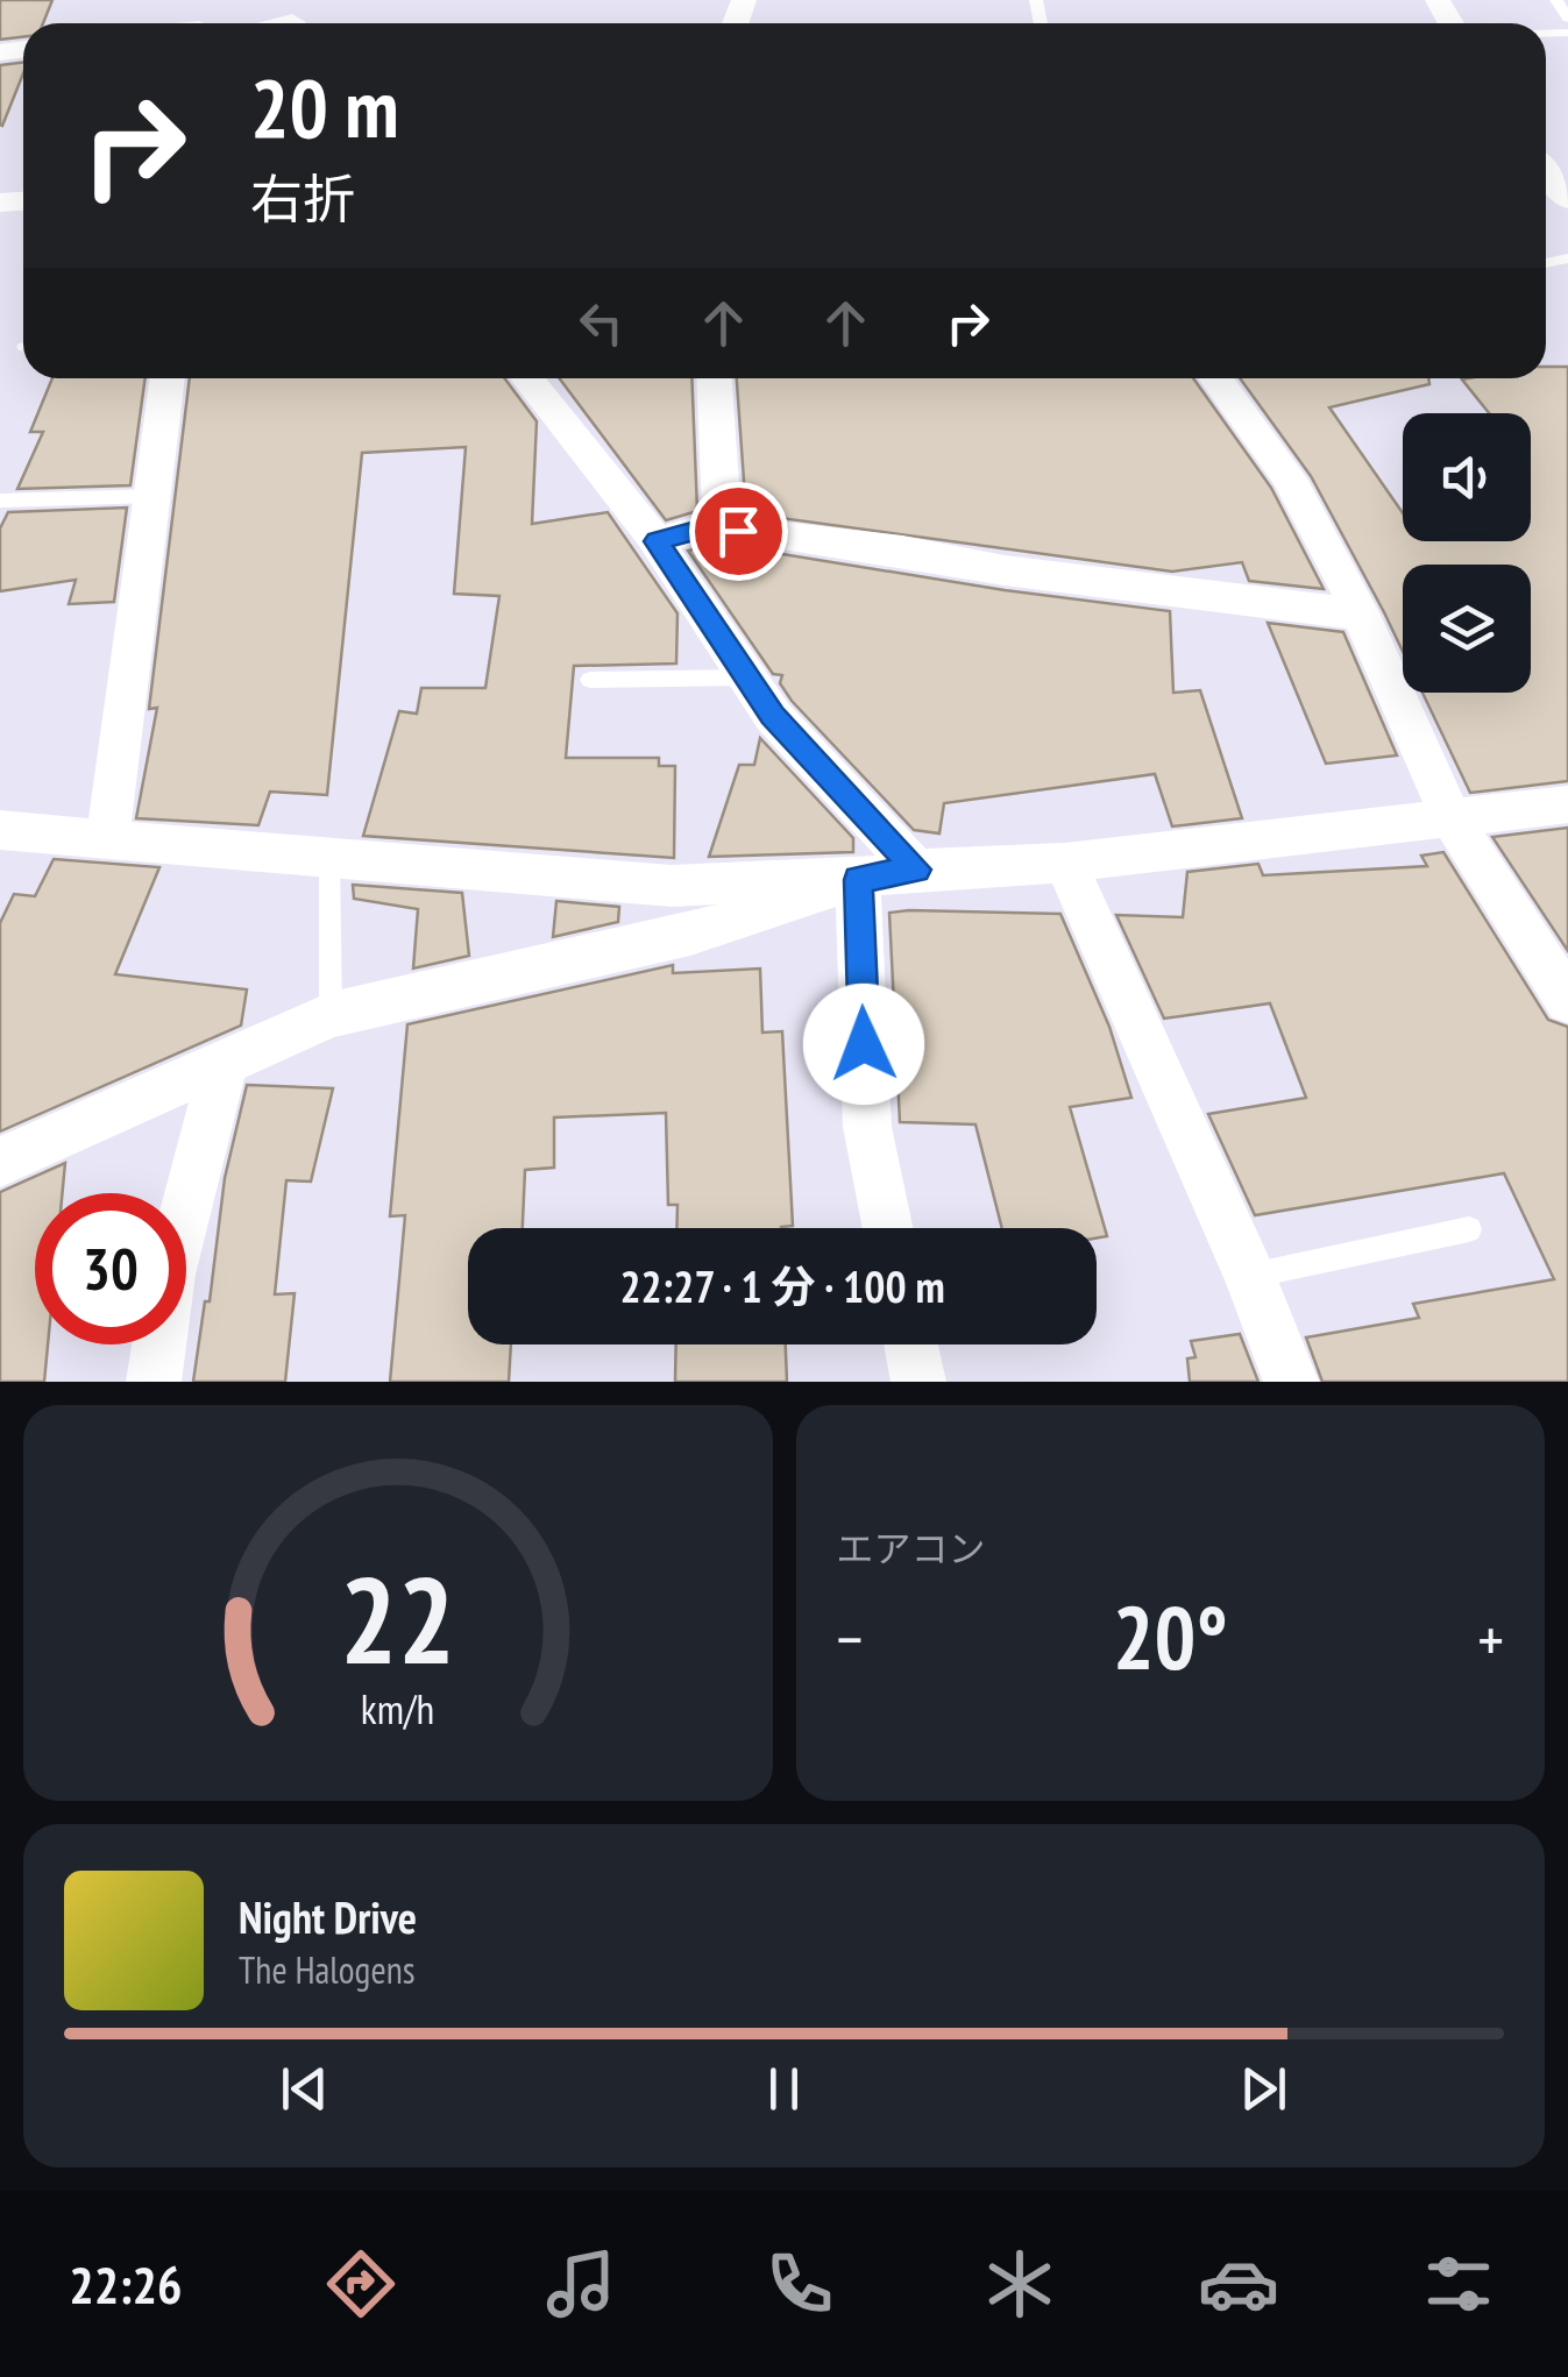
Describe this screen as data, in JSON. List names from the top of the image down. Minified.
{"page":{"turn":["20 m","右折"],"limit":"30","trip":"22:27 · 1 分 · 100 m","tile":"エアコン","heat":["−","20°","+"],"song":["Night Drive","The Halogens"],"tabs":"22:26","gauge":["22","km/h"]}}
